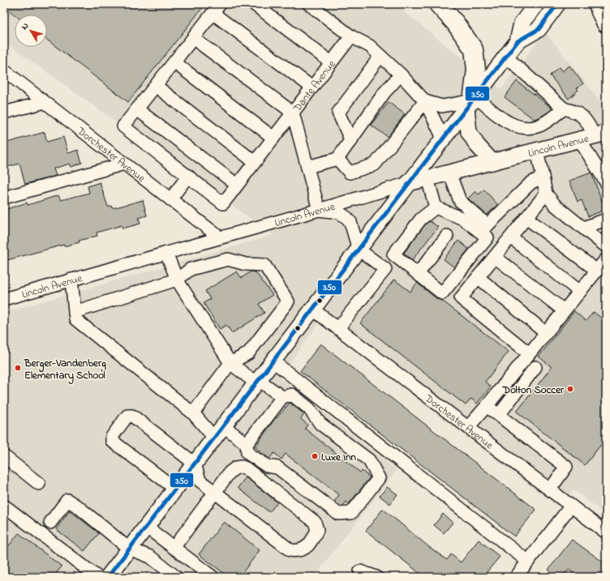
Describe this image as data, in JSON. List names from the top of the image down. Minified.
{"streets":{"main road":["Lincoln Avenue"],"street":["Dante Avenue","Dorchester Avenue"]},"crossings":[["Dante Avenue","Lincoln Avenue"],["Lincoln Avenue","Dorchester Avenue"]],"places":["Berger-Vandenberg Elementary School","Dolton Soccer","Luxe Inn"],"lines":["transit line 350"],"north":"top left"}
